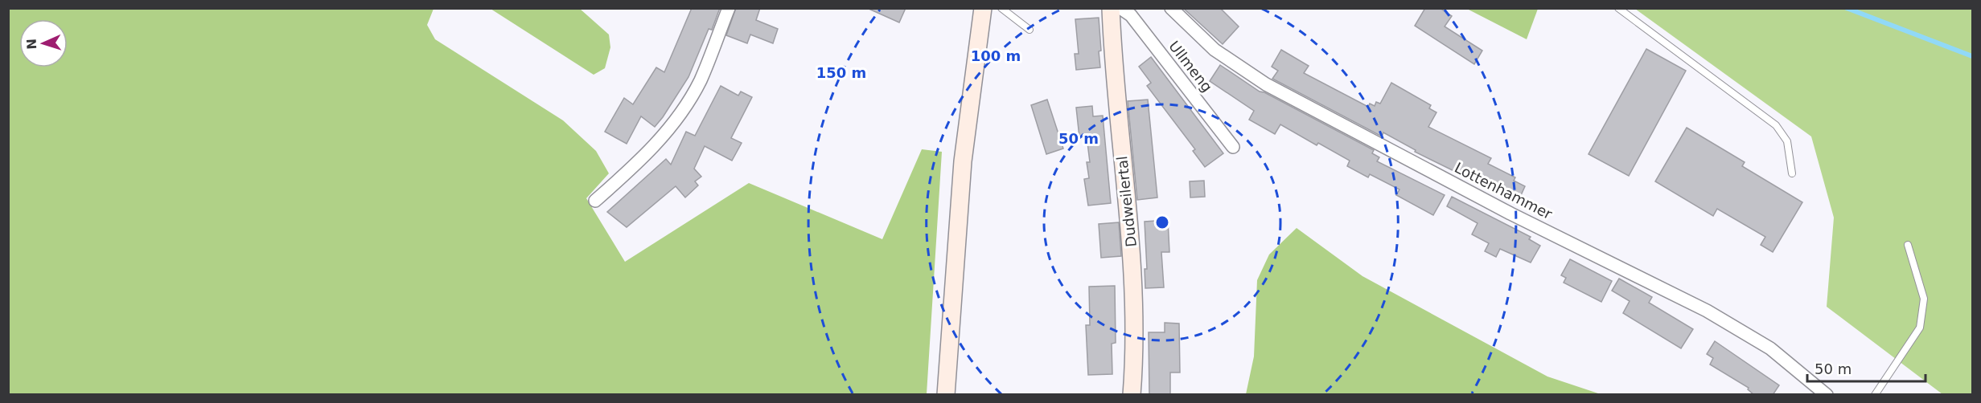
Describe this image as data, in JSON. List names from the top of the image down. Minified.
{"streets":{"main road":["Dudweilertal"],"street":["Ullmeng","Lottenhammer"]},"scale_bar":"50 m","north":"left","rings":["100 m","150 m","50 m"]}
